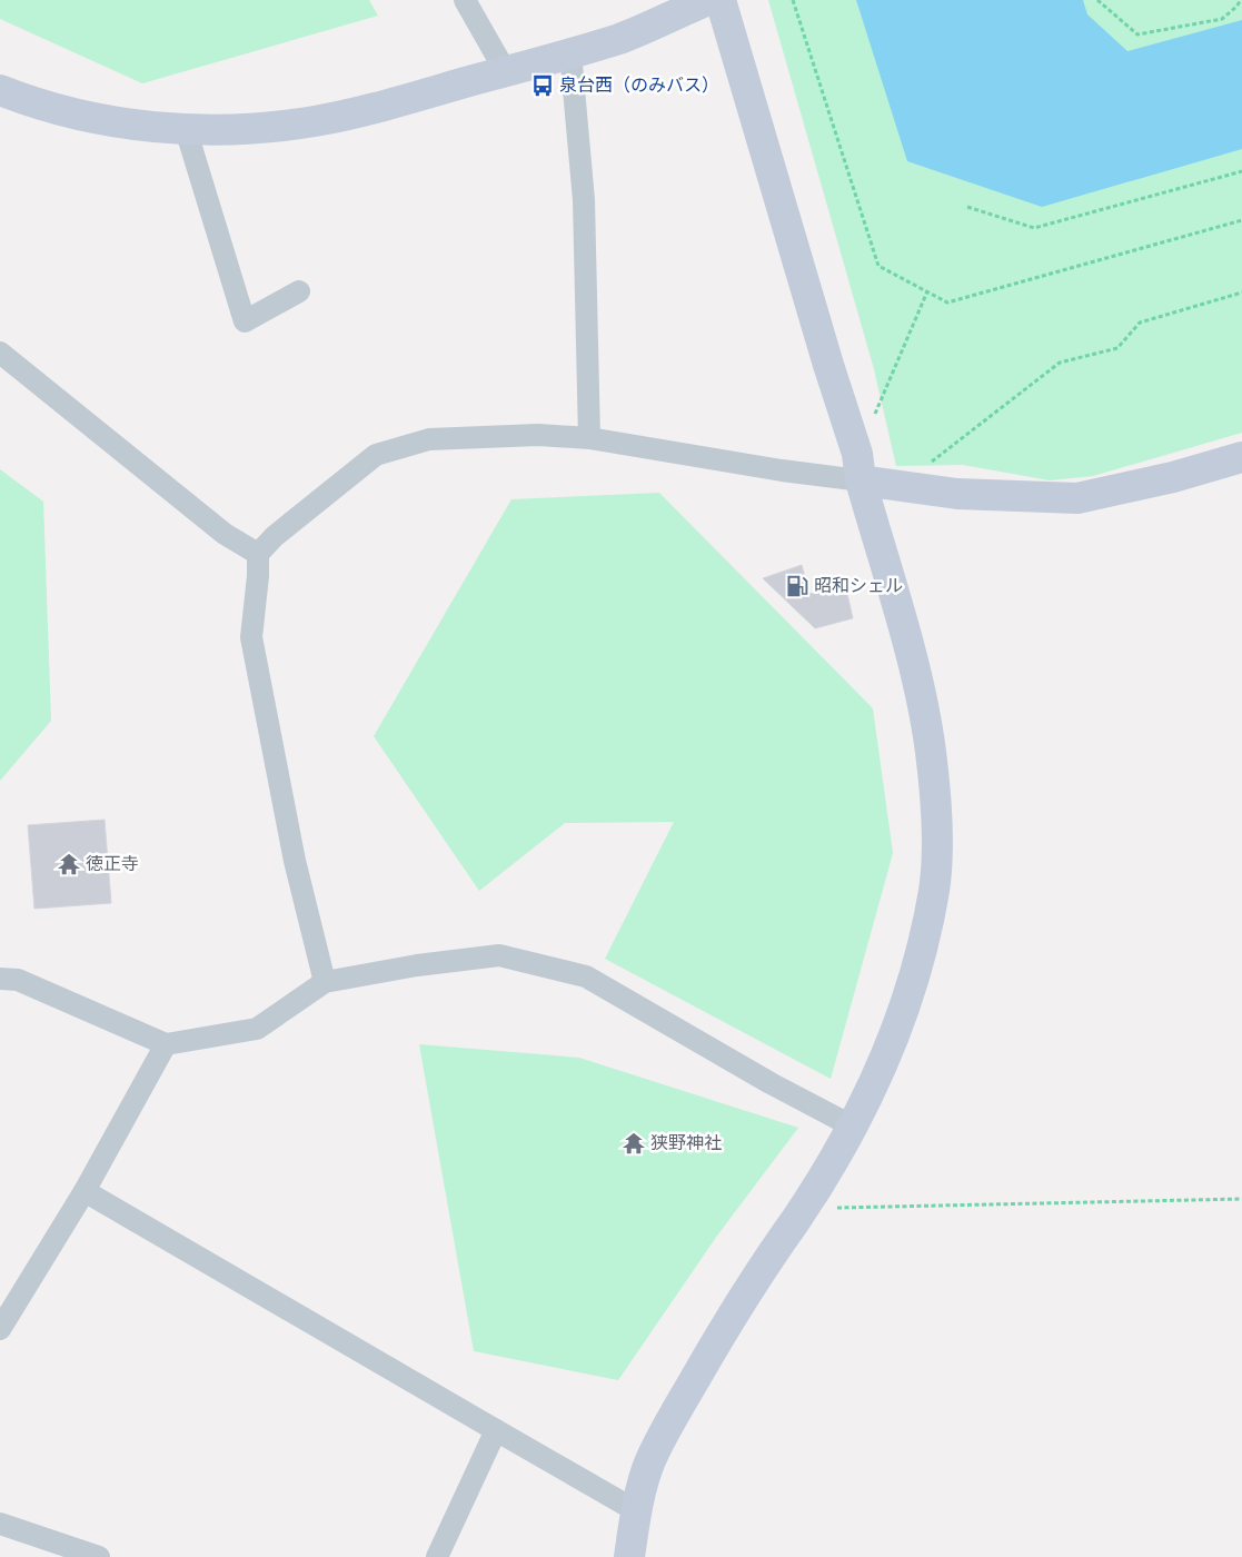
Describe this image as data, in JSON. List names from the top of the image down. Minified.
{"places":{"bus stop":["泉台西（のみバス）"],"fuel station":["昭和シェル"],"temple":["徳正寺","狭野神社"]}}
